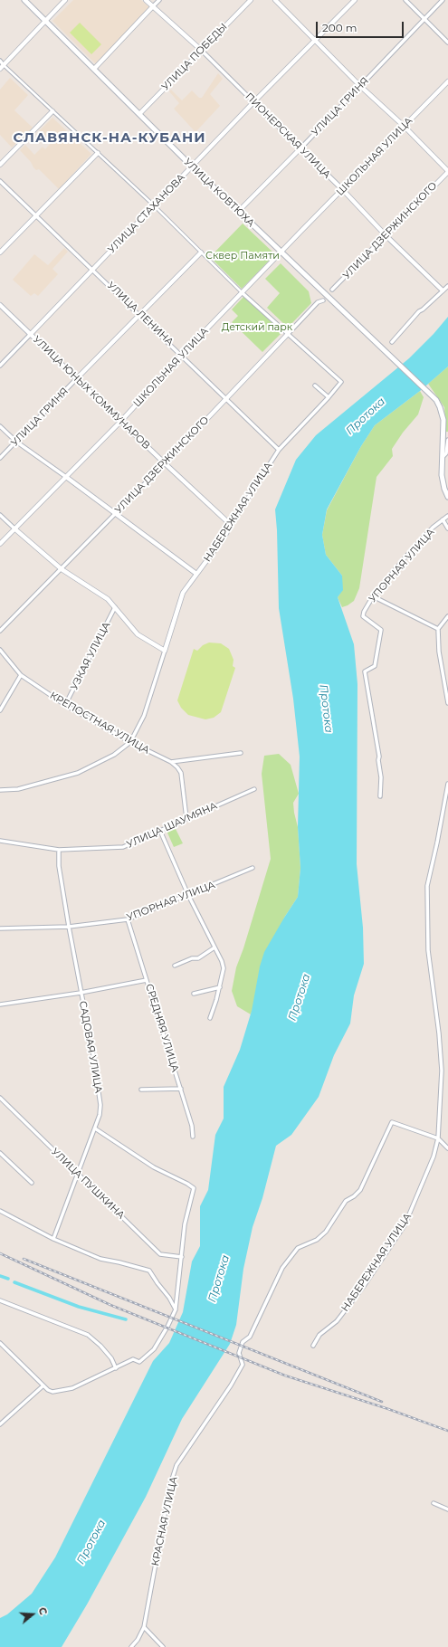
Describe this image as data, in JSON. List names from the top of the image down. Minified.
{"streets":{"main road":["УЛИЦА КОВТЮХА"],"street":["УЛИЦА ПОБЕДЫ","УЛИЦА ГРИНЯ","ПИОНЕРСКАЯ УЛИЦА","ШКОЛЬНАЯ УЛИЦА","УЛИЦА СТАХАНОВА","УЛИЦА ДЗЕРЖИНСКОГО","УЛИЦА ЛЕНИНА","УЛИЦА ЮНЫХ КОММУНАРОВ","НАБЕРЕЖНАЯ УЛИЦА","УПОРНАЯ УЛИЦА","УЗКАЯ УЛИЦА","КРЕПОСТНАЯ УЛИЦА","УЛИЦА ШАУМЯНА","СРЕДНЯЯ УЛИЦА","САДОВАЯ УЛИЦА","УЛИЦА ПУШКИНА","КРАСНАЯ УЛИЦА"]},"crossings":[["УЛИЦА ПОБЕДЫ","ПИОНЕРСКАЯ УЛИЦА"],["УЛИЦА ПОБЕДЫ","УЛИЦА КОВТЮХА"],["УЛИЦА ГРИНЯ","ПИОНЕРСКАЯ УЛИЦА"],["УЛИЦА ГРИНЯ","УЛИЦА КОВТЮХА"],["УЛИЦА ГРИНЯ","УЛИЦА ЛЕНИНА"],["УЛИЦА ГРИНЯ","УЛИЦА ЮНЫХ КОММУНАРОВ"],["ПИОНЕРСКАЯ УЛИЦА","ШКОЛЬНАЯ УЛИЦА"],["ПИОНЕРСКАЯ УЛИЦА","УЛИЦА СТАХАНОВА"],["ПИОНЕРСКАЯ УЛИЦА","УЛИЦА ДЗЕРЖИНСКОГО"],["ШКОЛЬНАЯ УЛИЦА","УЛИЦА КОВТЮХА"],["ШКОЛЬНАЯ УЛИЦА","УЛИЦА ЛЕНИНА"],["ШКОЛЬНАЯ УЛИЦА","УЛИЦА ЮНЫХ КОММУНАРОВ"],["УЛИЦА КОВТЮХА","УЛИЦА СТАХАНОВА"],["УЛИЦА СТАХАНОВА","УЛИЦА ЛЕНИНА"],["УЛИЦА СТАХАНОВА","УЛИЦА ЮНЫХ КОММУНАРОВ"],["УЛИЦА ДЗЕРЖИНСКОГО","УЛИЦА ЛЕНИНА"],["УЛИЦА ДЗЕРЖИНСКОГО","УЛИЦА ЮНЫХ КОММУНАРОВ"],["УЛИЦА ДЗЕРЖИНСКОГО","НАБЕРЕЖНАЯ УЛИЦА"],["УЛИЦА ЛЕНИНА","НАБЕРЕЖНАЯ УЛИЦА"],["УЛИЦА ЮНЫХ КОММУНАРОВ","НАБЕРЕЖНАЯ УЛИЦА"],["НАБЕРЕЖНАЯ УЛИЦА","КРЕПОСТНАЯ УЛИЦА"],["НАБЕРЕЖНАЯ УЛИЦА","КРАСНАЯ УЛИЦА"],["УПОРНАЯ УЛИЦА","СРЕДНЯЯ УЛИЦА"],["УПОРНАЯ УЛИЦА","САДОВАЯ УЛИЦА"],["УЗКАЯ УЛИЦА","КРЕПОСТНАЯ УЛИЦА"],["КРЕПОСТНАЯ УЛИЦА","УЛИЦА ШАУМЯНА"],["УЛИЦА ШАУМЯНА","САДОВАЯ УЛИЦА"],["САДОВАЯ УЛИЦА","УЛИЦА ПУШКИНА"]],"districts":["СЛАВЯНСК-НА-КУБАНИ"],"water":["Протока"],"parks":["Сквер Памяти","Детский парк"],"scale_bar":"200 m","north":"right"}
